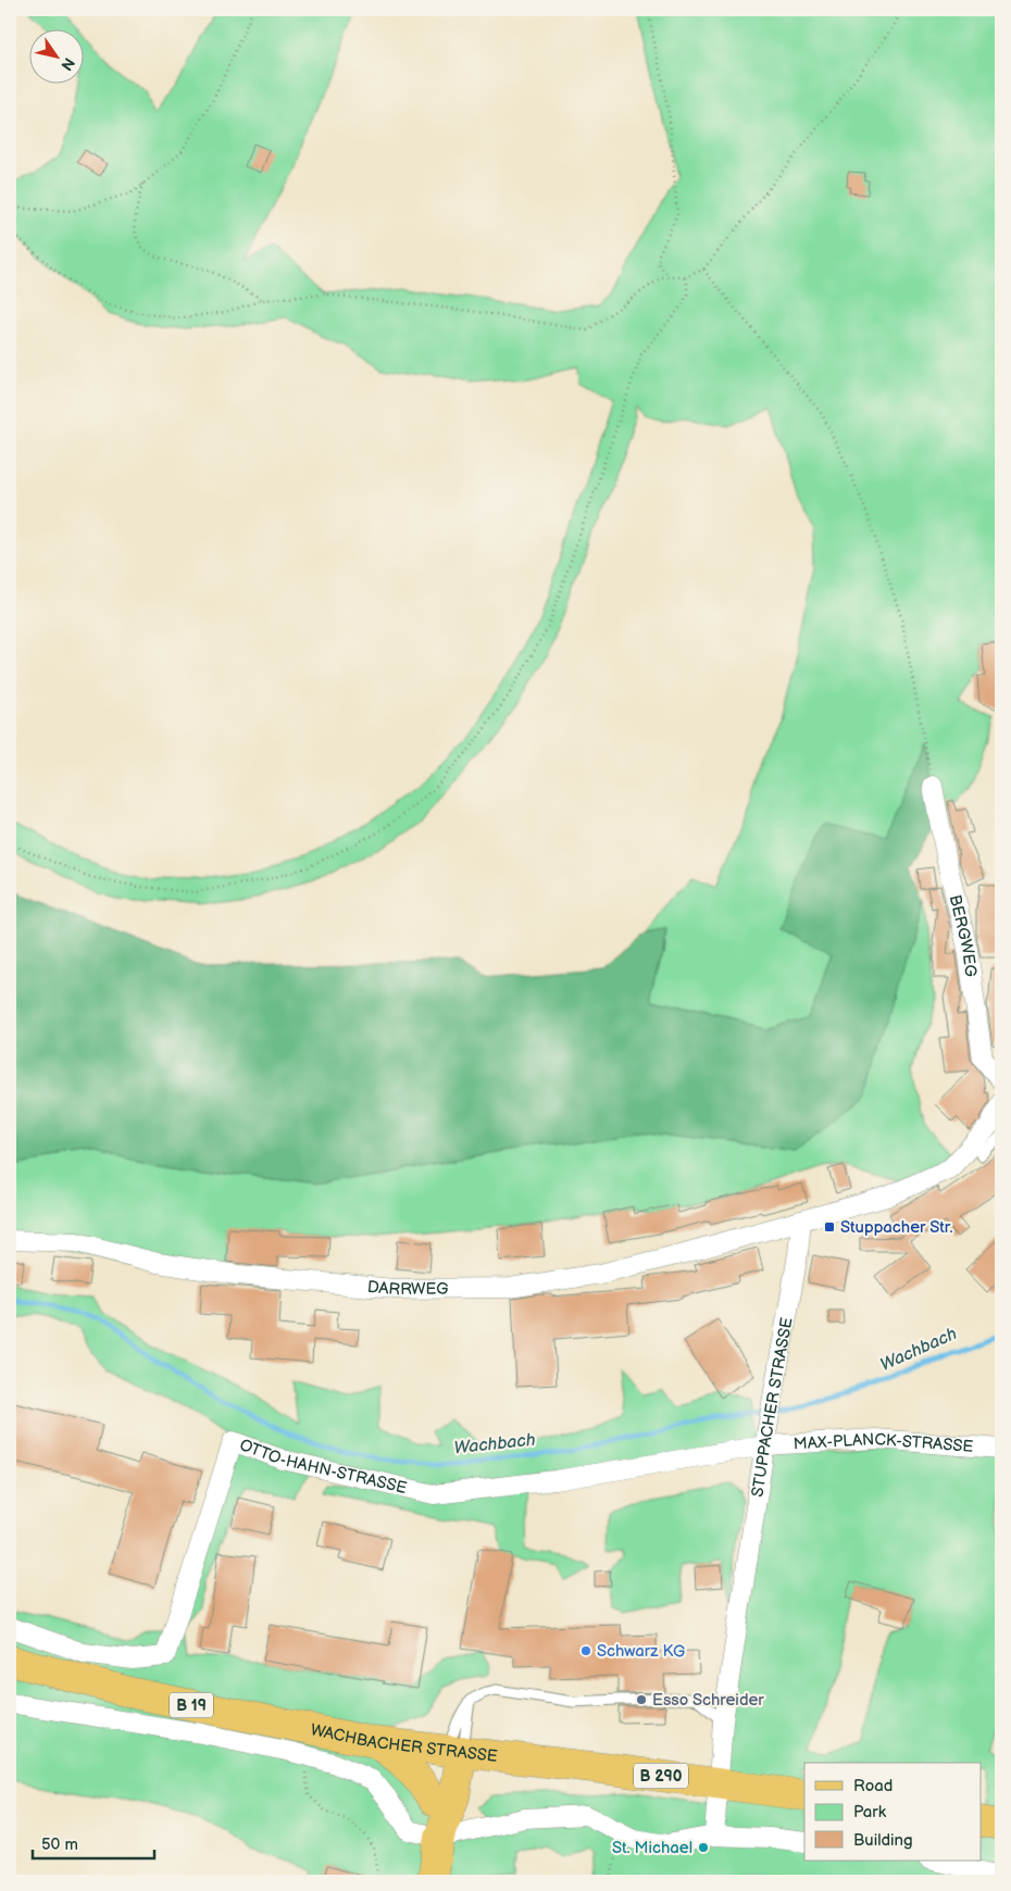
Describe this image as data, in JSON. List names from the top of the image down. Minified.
{"streets":{"main road":["B 19","WACHBACHER STRASSE","B 290"],"street":["BERGWEG","DARRWEG","STUPPACHER STRASSE","MAX-PLANCK-STRASSE","OTTO-HAHN-STRASSE"]},"crossings":[["DARRWEG","STUPPACHER STRASSE"],["STUPPACHER STRASSE","MAX-PLANCK-STRASSE"],["STUPPACHER STRASSE","OTTO-HAHN-STRASSE"],["STUPPACHER STRASSE","WACHBACHER STRASSE"],["MAX-PLANCK-STRASSE","OTTO-HAHN-STRASSE"],["B 19","WACHBACHER STRASSE"]],"water":["Wachbach"],"places":{"transit":["Stuppacher Str."],"other":["Schwarz KG","Esso Schreider","St. Michael"]},"legend":["Road","Park","Building"],"scale_bar":"50 m","north":"bottom right"}
